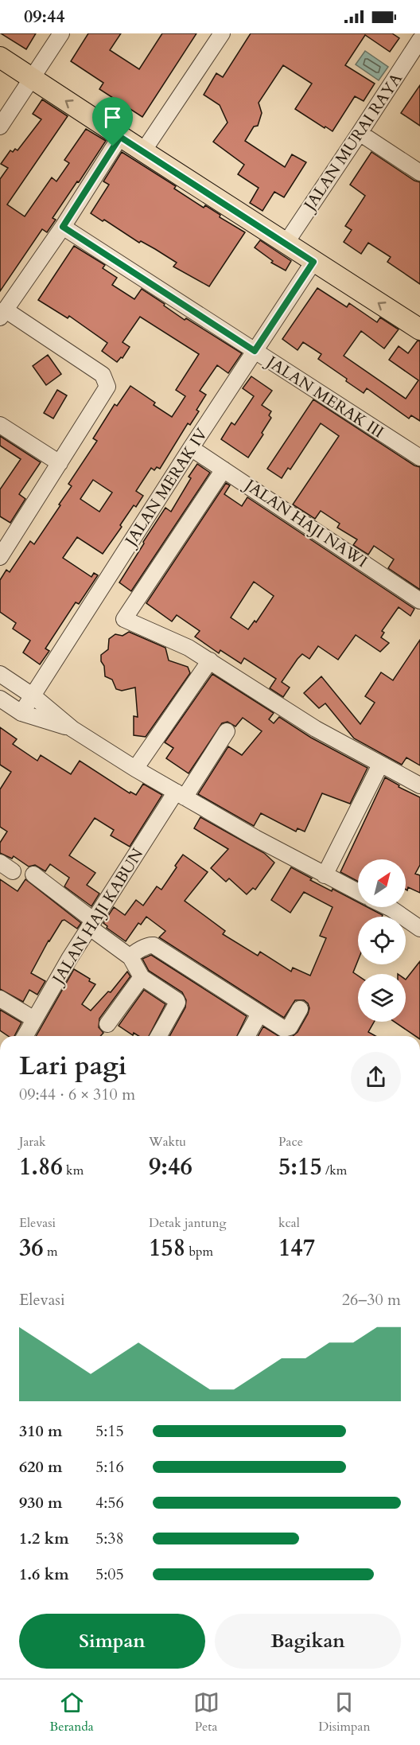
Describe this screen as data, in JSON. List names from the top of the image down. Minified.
{"streets":{"street":["JALAN MURAI RAYA","JALAN MERAK III","JALAN MERAK IV","JALAN HAJI NAWI","JALAN HAJI KABUN"]},"crossings":[["JALAN MERAK III","JALAN MERAK IV"],["JALAN MERAK IV","JALAN HAJI NAWI"]],"north":"top right","page":{"status":"09:44","heading":["Lari pagi","09:44 · 6 × 310 m"],"stats":[["Jarak","1.86 km"],["Waktu","9:46"],["Pace","5:15 /km"],["Elevasi","36 m"],["Detak jantung","158 bpm"],["kcal","147"]],"chart":["Elevasi","26–30 m"],"list":[{"name":"310 m","note":"5:15"},{"name":"620 m","note":"5:16"},{"name":"930 m","note":"4:56"},{"name":"1.2 km","note":"5:38"},{"name":"1.6 km","note":"5:05"}],"buttons":["Simpan","Bagikan"],"tabs":["Beranda","Peta","Disimpan"]}}
